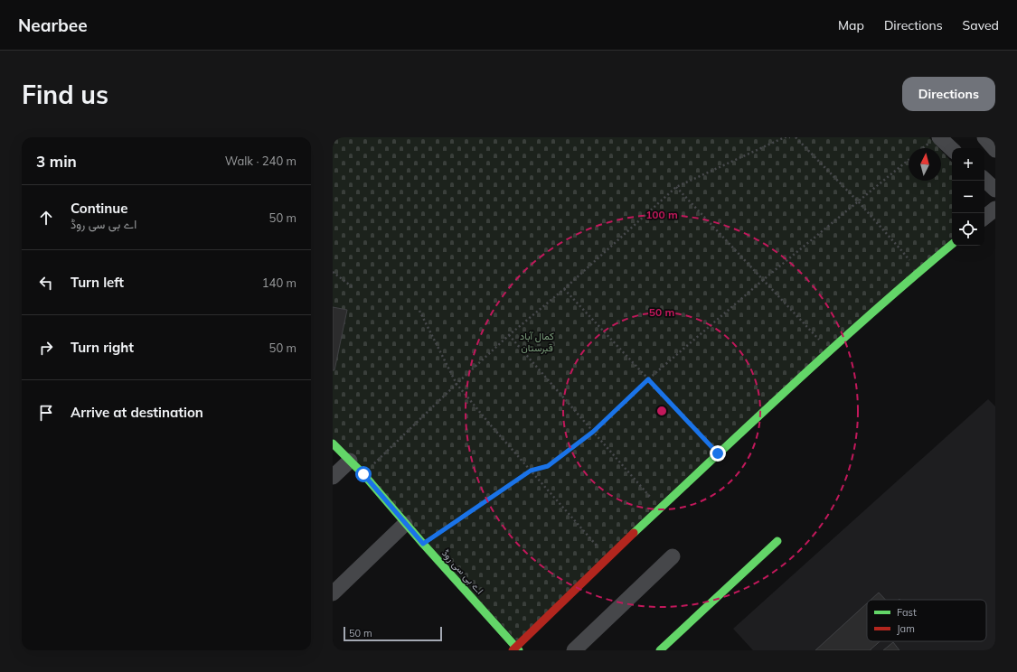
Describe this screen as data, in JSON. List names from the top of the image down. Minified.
{"streets":{"street":["اے بی سی روڈ"]},"parks":["کمال آباد قبرستان"],"legend":["Fast","Jam"],"scale_bar":"50 m","north":"top","page":{"header":"Nearbee","nav":["Map","Directions","Saved"],"buttons":"Directions","title":"Find us","heading":["3 min","Walk · 240 m"],"map_buttons":["+","−"],"list":[["Continue","اے بی سی روڈ","50 m"],["Turn left","140 m"],["Turn right","50 m"],"Arrive at destination"],"scale":"50 m"},"rings":["100 m","50 m"]}
